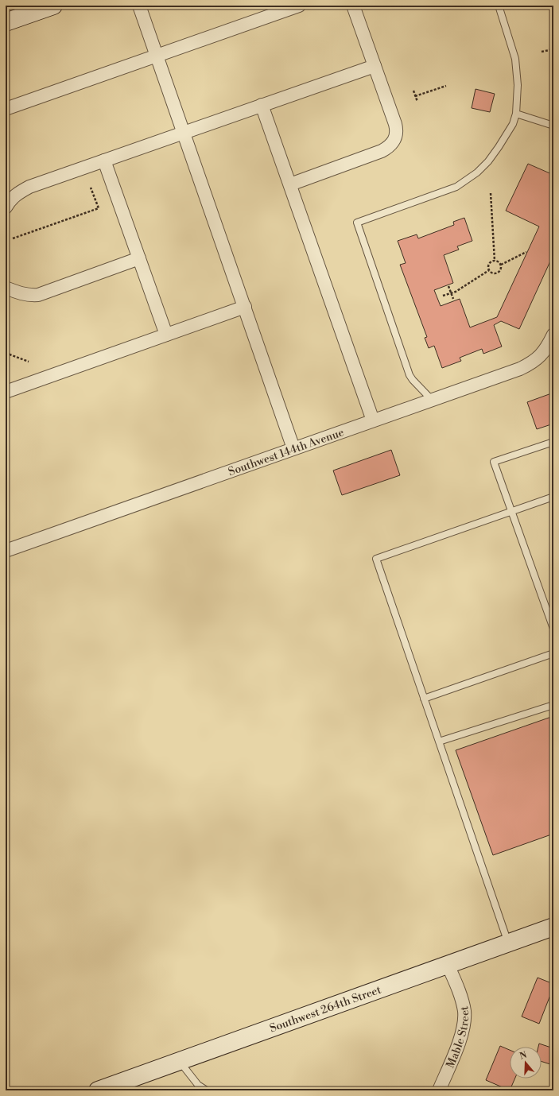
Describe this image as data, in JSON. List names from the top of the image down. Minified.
{"streets":{"street":["Southwest 144th Avenue","Southwest 264th Street","Mable Street"]},"crossings":[["Southwest 264th Street","Mable Street"]],"north":"top"}
